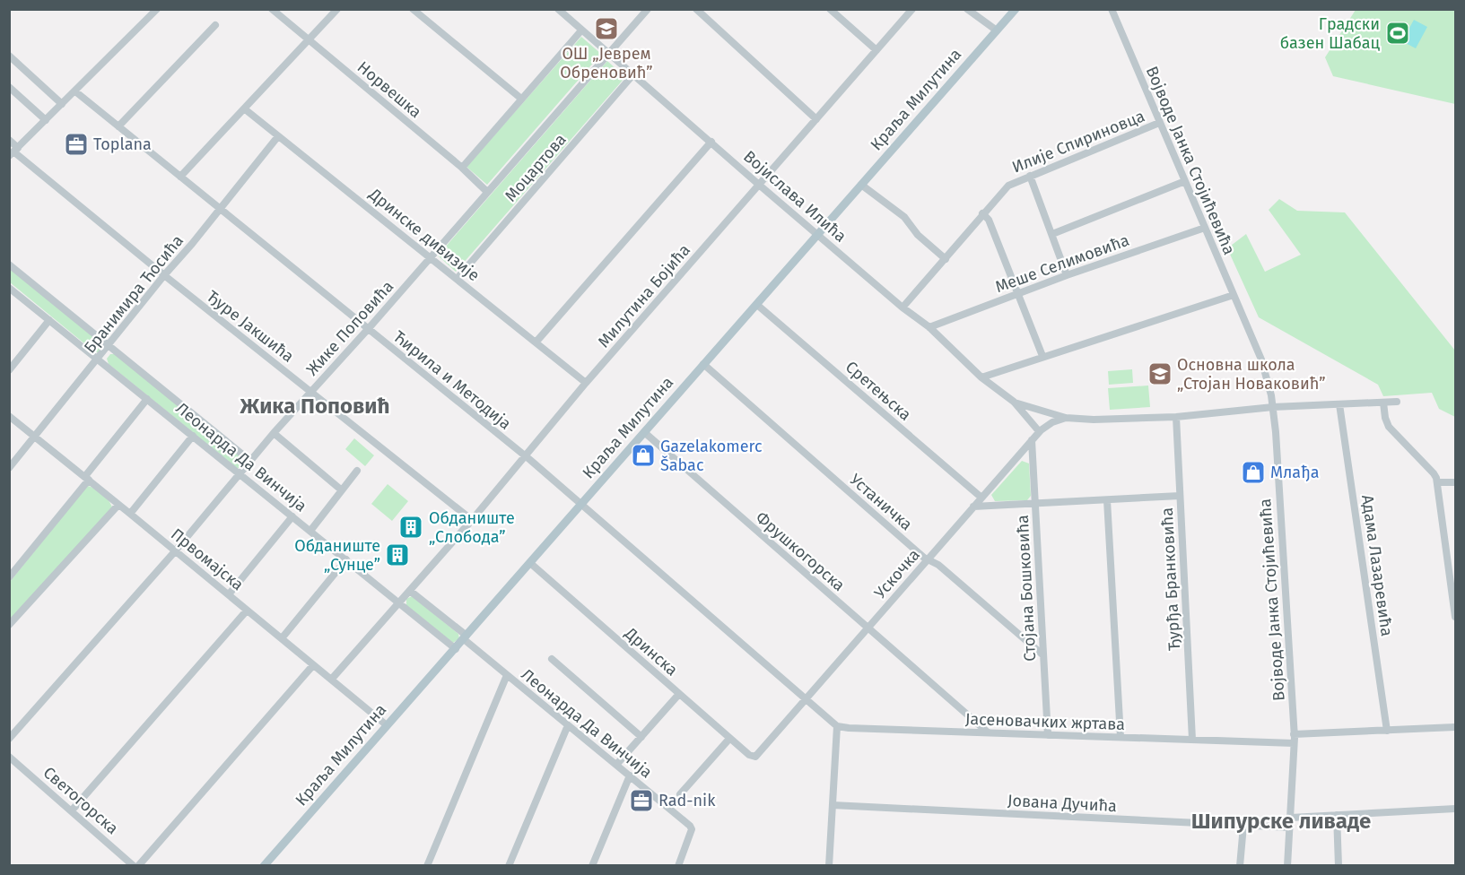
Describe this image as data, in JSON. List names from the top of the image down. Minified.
{"streets":{"main road":["Краља Милутина"],"street":["Норвешка","Илије Спириновца","Војводе Јанка Стојићевића","Моцартова","Војислава Илића","Дринске дивизије","Меше Селимовића","Бранимира Ћосића","Милутина Бојића","Ђуре Јакшића","Жике Поповића","Ћирила и Методија","Сретењска","Леонарда Да Винчија","Устаничка","Фрушкогорска","Првомајска","Адама Лазаревића","Ускочка","Ђурђа Бранковића","Стојана Бошковића","Дринска","Јасеновачких жртава","Светогорска","Јована Дучића"]},"crossings":[["Норвешка","Жике Поповића"],["Краља Милутина","Војислава Илића"],["Краља Милутина","Ћирила и Методија"],["Краља Милутина","Сретењска"],["Краља Милутина","Леонарда Да Винчија"],["Краља Милутина","Устаничка"],["Краља Милутина","Фрушкогорска"],["Краља Милутина","Првомајска"],["Краља Милутина","Дринска"],["Илије Спириновца","Војводе Јанка Стојићевића"],["Илије Спириновца","Војислава Илића"],["Војводе Јанка Стојићевића","Меше Селимовића"],["Војводе Јанка Стојићевића","Јасеновачких жртава"],["Војводе Јанка Стојићевића","Јована Дучића"],["Моцартова","Војислава Илића"],["Моцартова","Дринске дивизије"],["Војислава Илића","Меше Селимовића"],["Војислава Илића","Милутина Бојића"],["Војислава Илића","Жике Поповића"],["Дринске дивизије","Бранимира Ћосића"],["Дринске дивизије","Милутина Бојића"],["Дринске дивизије","Жике Поповића"],["Бранимира Ћосића","Ђуре Јакшића"],["Бранимира Ћосића","Ћирила и Методија"],["Бранимира Ћосића","Леонарда Да Винчија"],["Бранимира Ћосића","Првомајска"],["Милутина Бојића","Ђуре Јакшића"],["Милутина Бојића","Ћирила и Методија"],["Милутина Бојића","Леонарда Да Винчија"],["Милутина Бојића","Првомајска"],["Ђуре Јакшића","Жике Поповића"],["Жике Поповића","Ћирила и Методија"],["Жике Поповића","Леонарда Да Винчија"],["Жике Поповића","Првомајска"],["Ћирила и Методија","Ускочка"],["Сретењска","Ускочка"],["Устаничка","Ускочка"],["Устаничка","Стојана Бошковића"],["Фрушкогорска","Ускочка"],["Фрушкогорска","Јасеновачких жртава"],["Ускочка","Стојана Бошковића"],["Ускочка","Дринска"],["Ђурђа Бранковића","Јасеновачких жртава"],["Стојана Бошковића","Јасеновачких жртава"]],"districts":["Жика Поповић","Шипурске ливаде"],"places":{"school or university":["ОШ „Јеврем Обреновић”","Основна школа „Стојан Новаковић”"],"sports":["Градски базен Шабац"],"office":["Toplana","Rad-nik"],"shop":["Gazelakomerc Šabac","Млађа"],"building":["Обданиште „Слобода”","Обданиште „Сунце”"]}}
